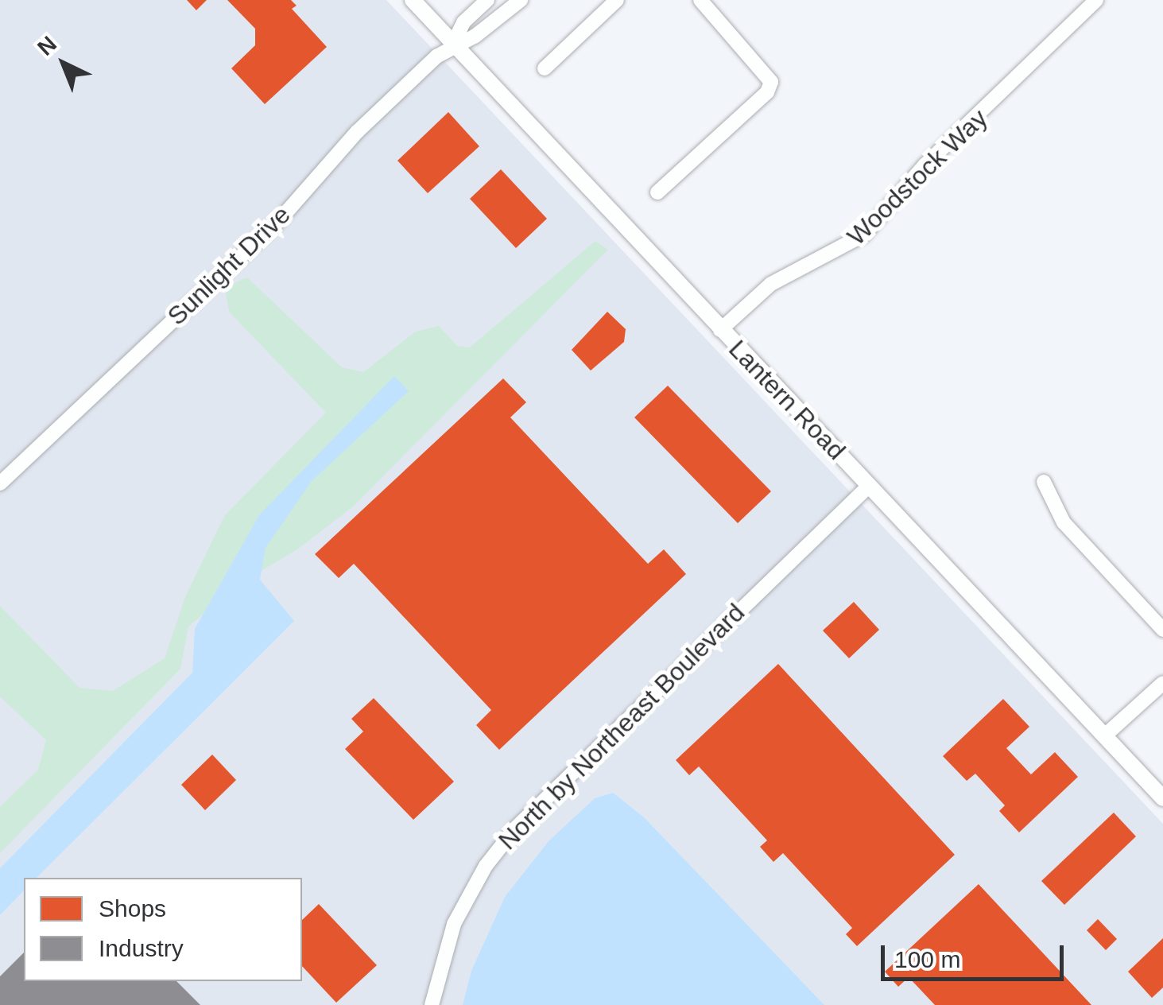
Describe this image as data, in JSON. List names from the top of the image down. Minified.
{"streets":{"street":["Woodstock Way","Sunlight Drive","Lantern Road","North by Northeast Boulevard"]},"crossings":[["Woodstock Way","Lantern Road"],["Sunlight Drive","Lantern Road"],["Lantern Road","North by Northeast Boulevard"]],"legend":["Shops","Industry"],"scale_bar":"100 m","north":"top left"}
